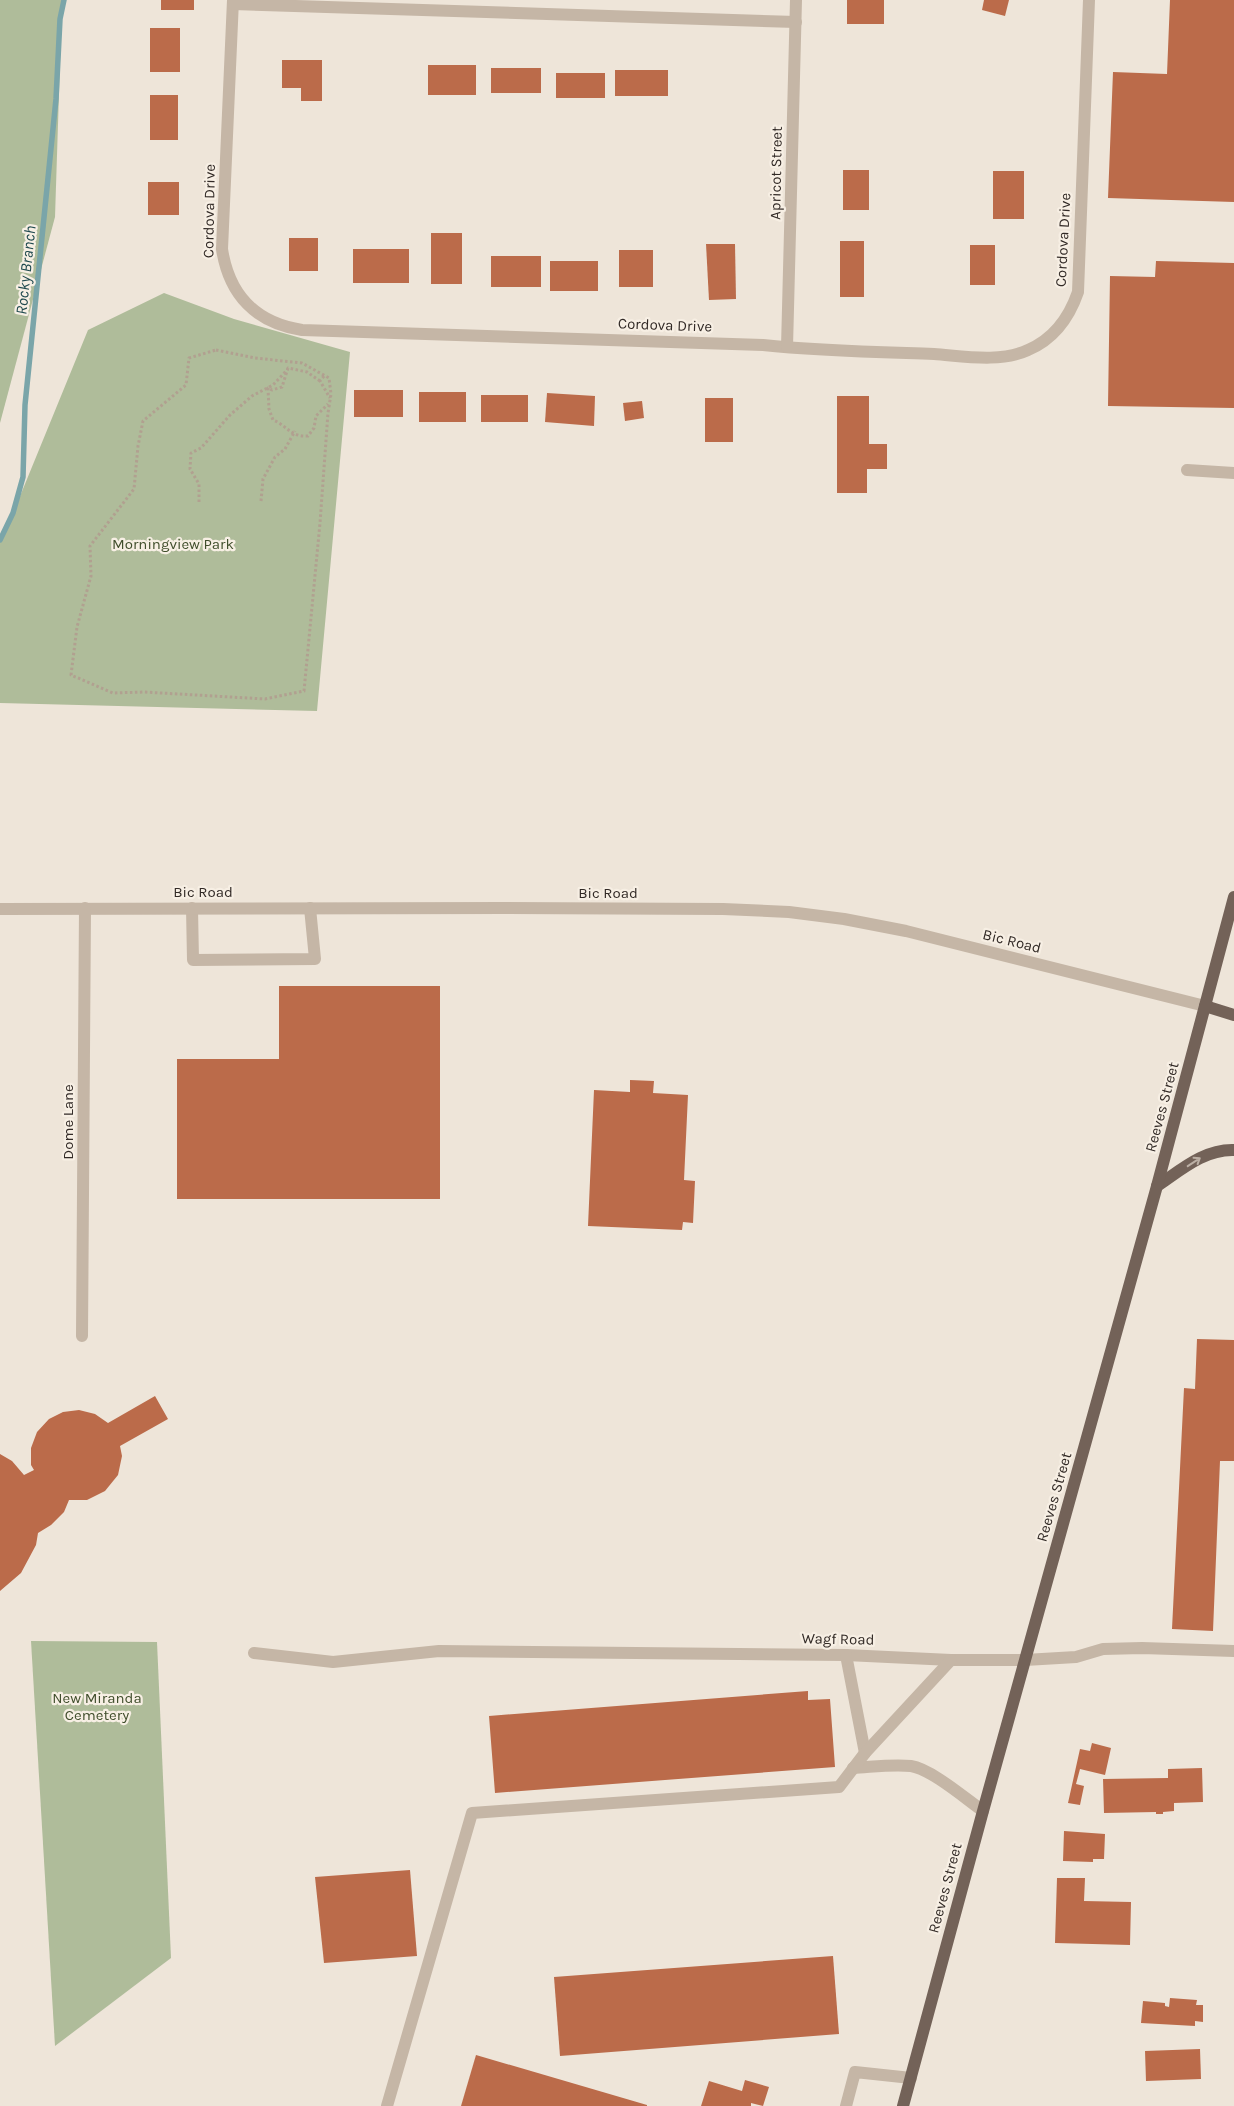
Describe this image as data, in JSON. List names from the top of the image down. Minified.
{"streets":{"main road":["Reeves Street"],"street":["Apricot Street","Cordova Drive","Bic Road","Dome Lane","Wagf Road"]},"crossings":[["Apricot Street","Cordova Drive"],["Bic Road","Reeves Street"],["Bic Road","Dome Lane"],["Reeves Street","Wagf Road"]],"water":["Rocky Branch"],"parks":["Morningview Park","New Miranda Cemetery"]}
